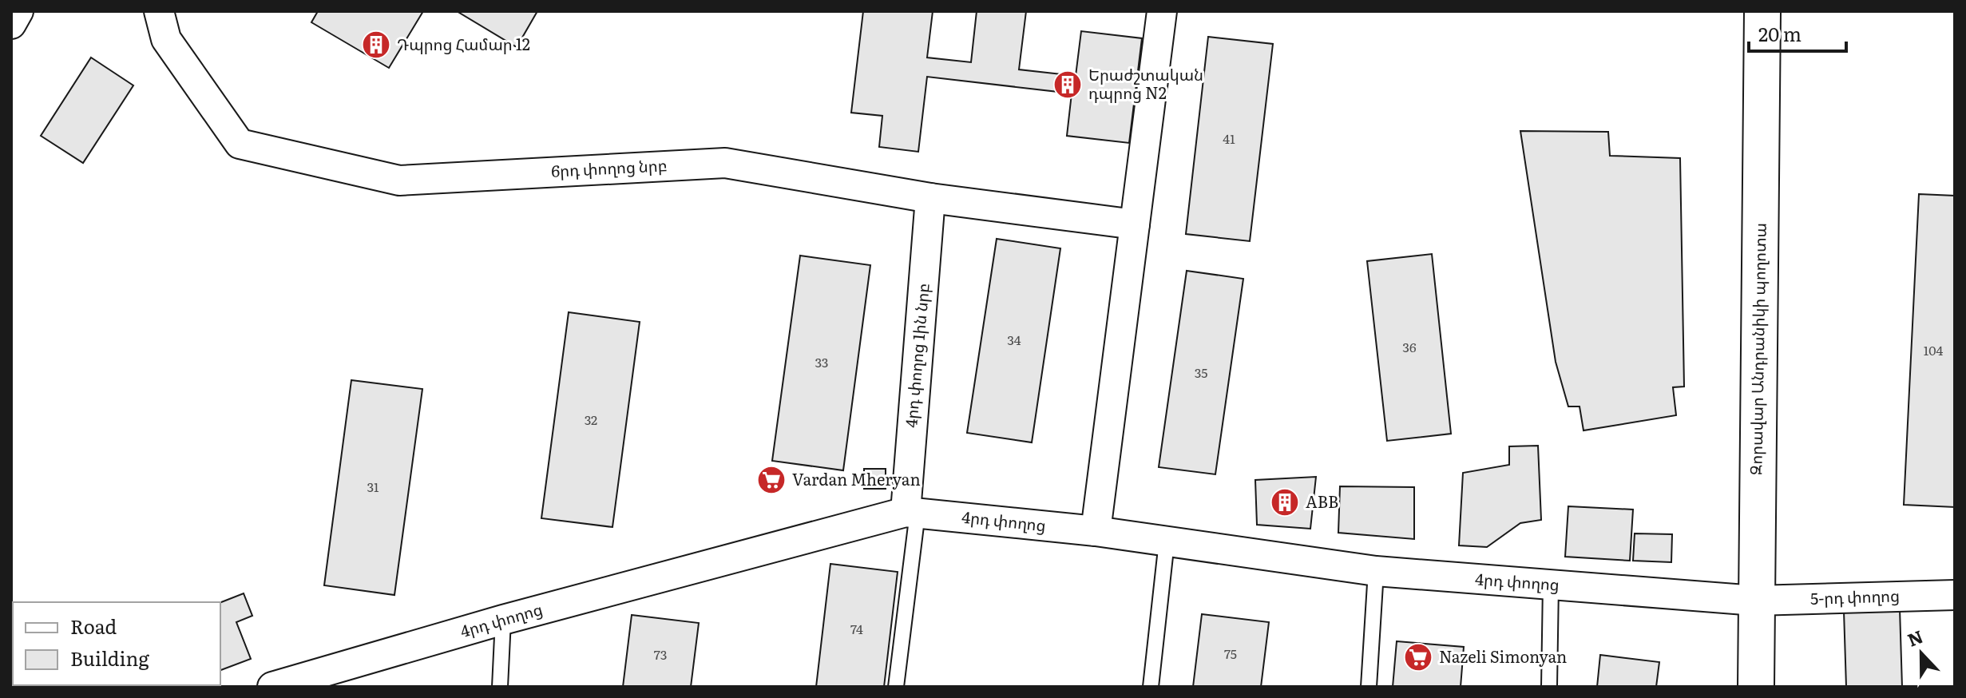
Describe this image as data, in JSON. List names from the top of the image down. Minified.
{"streets":{"main road":["Զորավար Անդրանիկի պողոտա"],"street":["6րդ փողոց նրբ","4րդ փողոց 1ին նրբ","4րդ փողոց","5-րդ փողոց"]},"crossings":[["6րդ փողոց նրբ","4րդ փողոց 1ին նրբ"],["Զորավար Անդրանիկի պողոտա","4րդ փողոց"],["Զորավար Անդրանիկի պողոտա","5-րդ փողոց"],["4րդ փողոց 1ին նրբ","4րդ փողոց"],["4րդ փողոց","5-րդ փողոց"]],"places":{"building":["Դպրոց Համար 12","Երաժշտական դպրոց N2","ABB"],"supermarket":["Vardan Mheryan","Nazeli Simonyan"]},"house_numbers":["41","34","36","104","33","35","32","31","74","75","73"],"legend":["Road","Building"],"scale_bar":"20 m","north":"top"}
